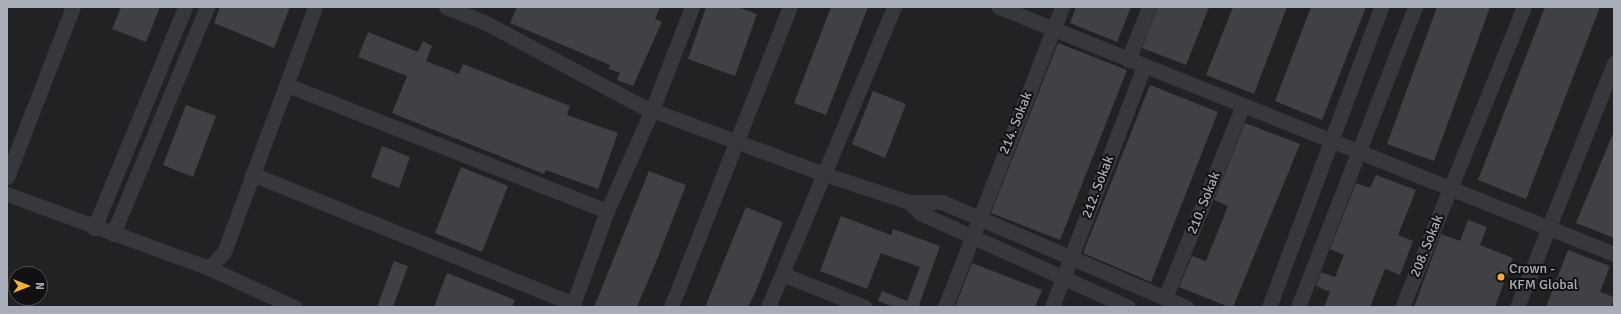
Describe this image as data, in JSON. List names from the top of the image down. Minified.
{"streets":{"street":["214. Sokak","212. Sokak","210. Sokak","208. Sokak"]},"places":["Crown - KFM Global"],"north":"right"}
